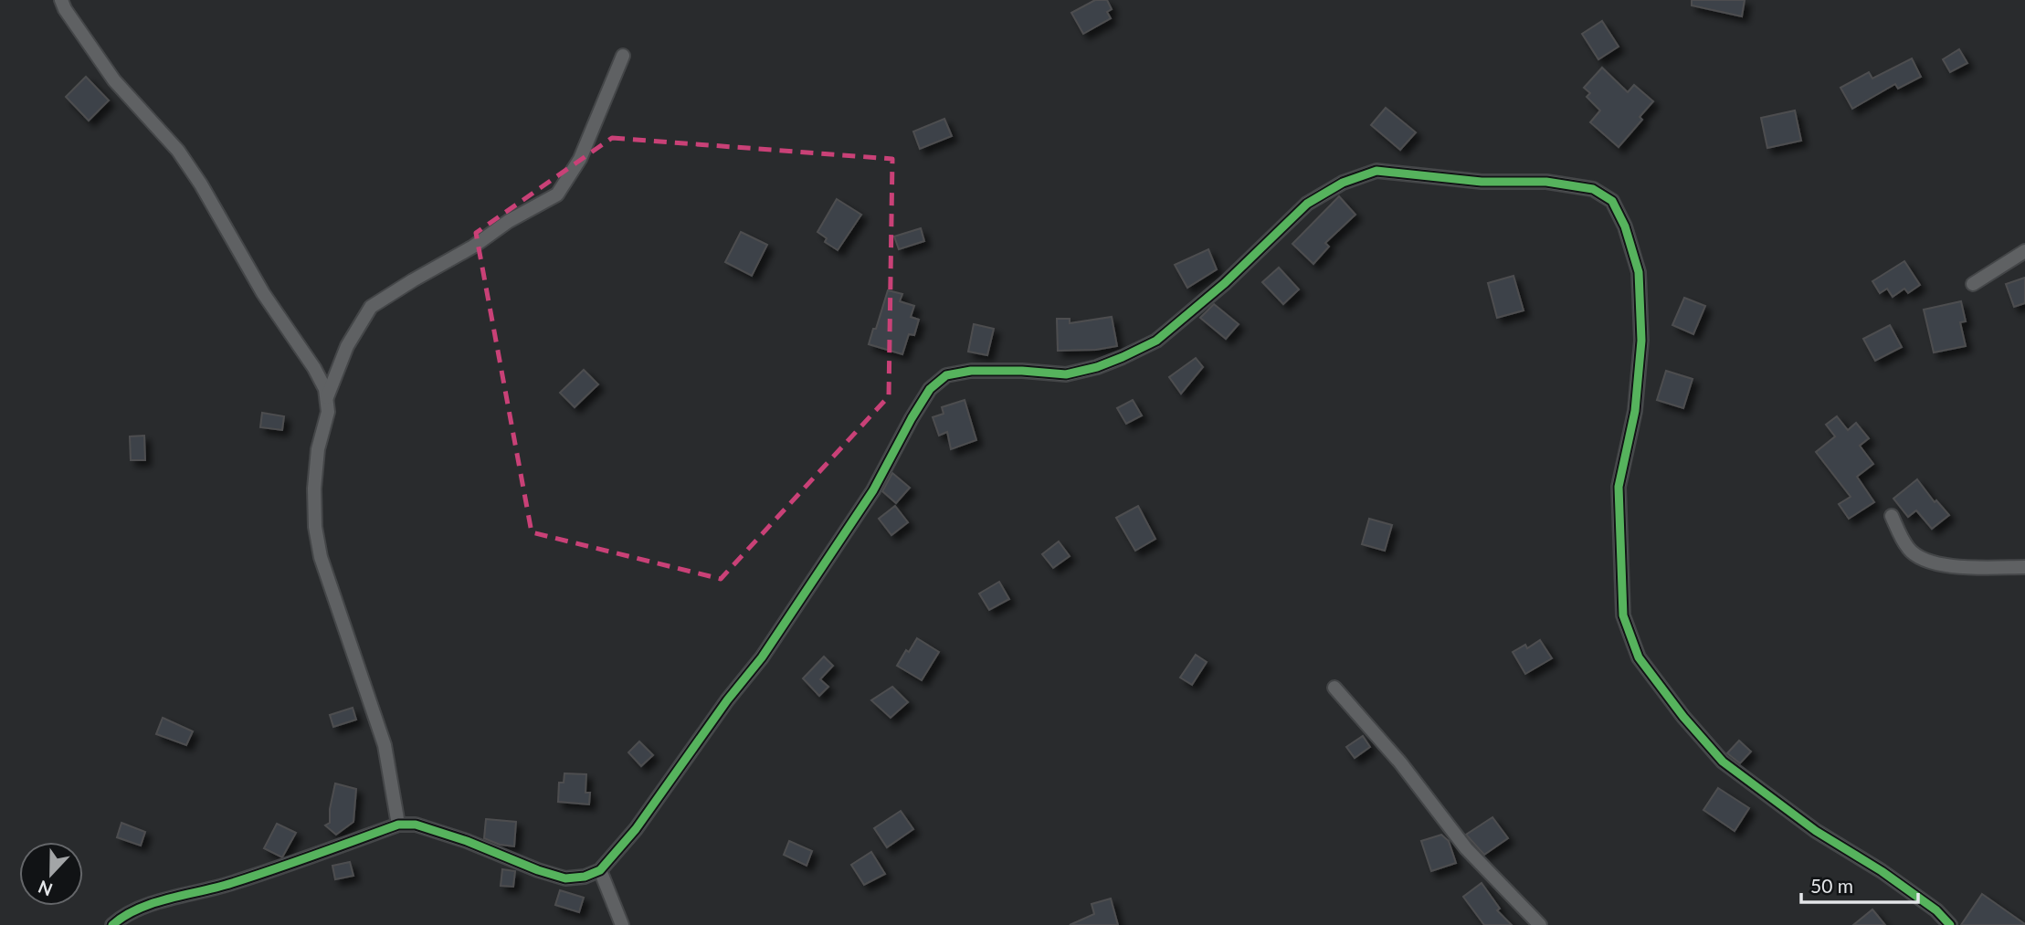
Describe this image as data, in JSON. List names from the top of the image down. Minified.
{"scale_bar":"50 m","north":"bottom"}
